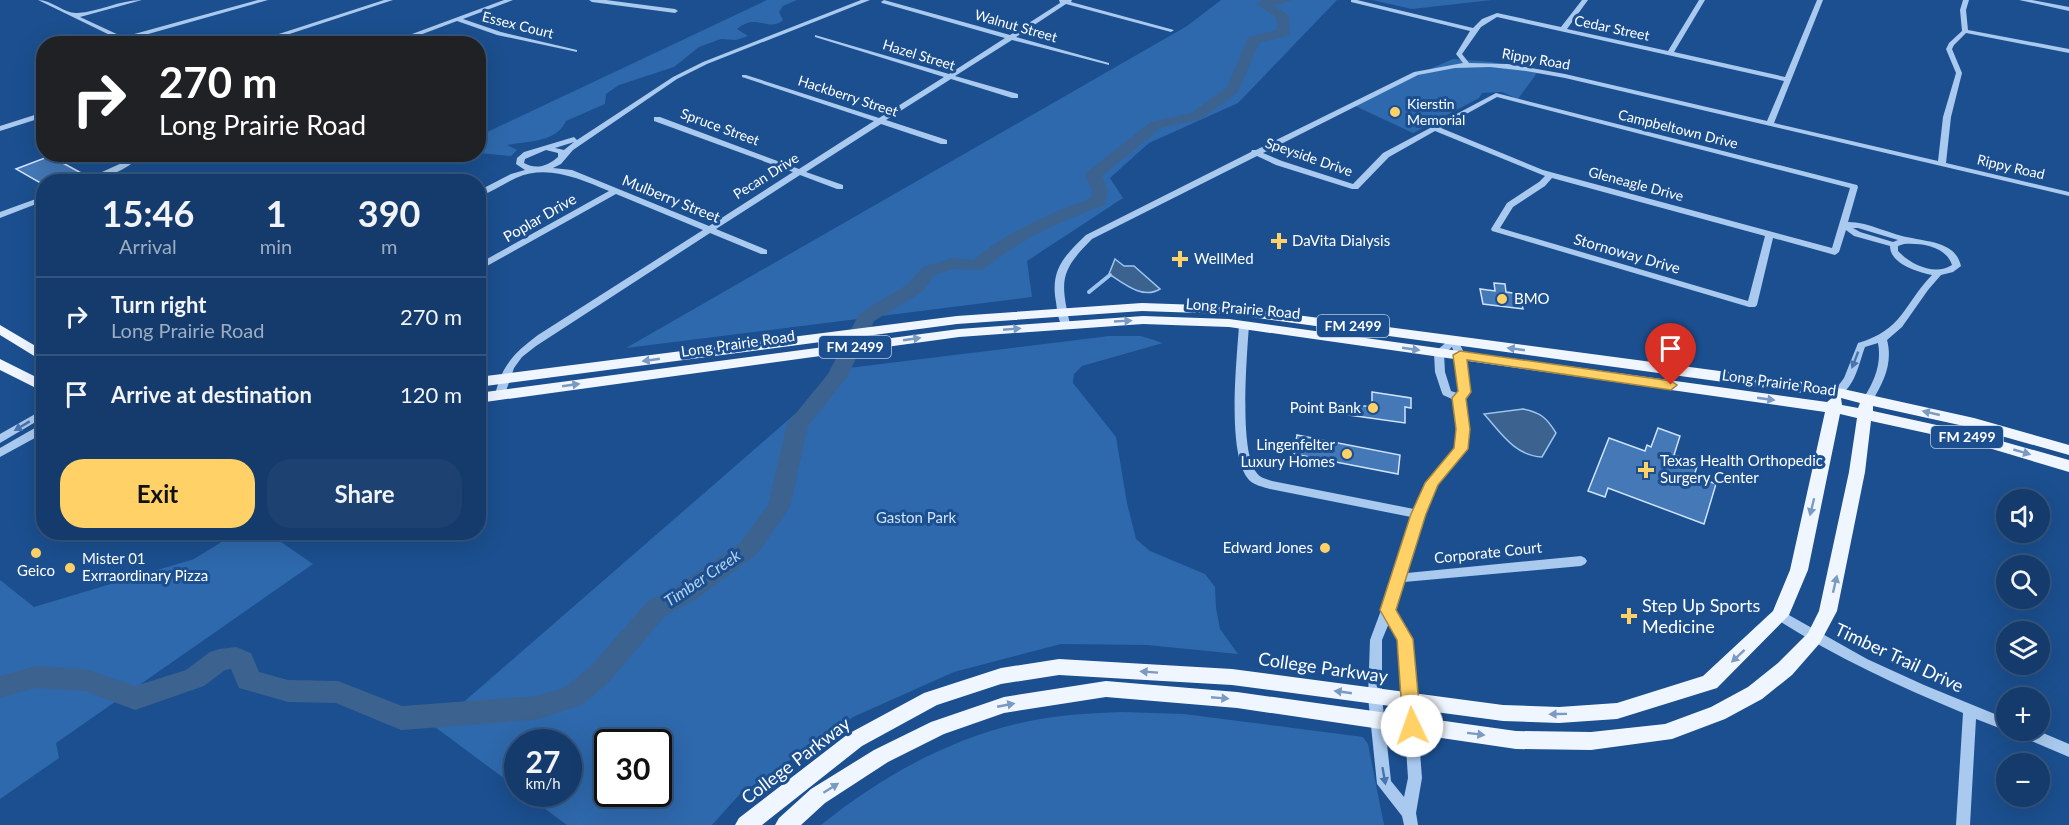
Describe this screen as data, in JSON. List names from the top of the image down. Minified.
{"streets":{"main road":["Long Prairie Road","FM 2499","College Parkway"],"street":["Essex Court","Walnut Street","Cedar Street","Hazel Street","Rippy Road","Hackberry Street","Spruce Street","Campbeltown Drive","Speyside Drive","Pecan Drive","Gleneagle Drive","Mulberry Street","Poplar Drive","Stornoway Drive","Corporate Court","Timber Trail Drive"]},"crossings":[["Walnut Street","Pecan Drive"],["Hazel Street","Pecan Drive"],["Rippy Road","Speyside Drive"],["Rippy Road","Long Prairie Road"],["Hackberry Street","Pecan Drive"],["Spruce Street","Pecan Drive"],["Campbeltown Drive","Speyside Drive"],["Campbeltown Drive","Gleneagle Drive"],["Speyside Drive","Gleneagle Drive"],["Pecan Drive","Mulberry Street"],["Pecan Drive","Long Prairie Road"],["Gleneagle Drive","Stornoway Drive"],["Mulberry Street","Poplar Drive"],["Long Prairie Road","College Parkway"],["Timber Trail Drive","College Parkway"]],"one_way":["College Parkway"],"water":["Timber Creek"],"parks":["Gaston Park"],"places":{"other":["Kierstin Memorial","BMO","Point Bank","Lingenfelter Luxury Homes","Edward Jones","Geico","Mister 01 Exrraordinary Pizza"],"health":["DaVita Dialysis","WellMed","Texas Health Orthopedic Surgery Center","Step Up Sports Medicine"]},"page":{"turn":["270 m","Long Prairie Road"],"eta":["15:46","Arrival","1","min","390","m"],"list":[{"name":"Turn right","note":"Long Prairie Road","value":"270 m"},{"name":"Arrive at destination","value":"120 m"}],"buttons":["Exit","Share"],"map_buttons":["+","−"],"speed":"27 km/h","limit":"30"}}
